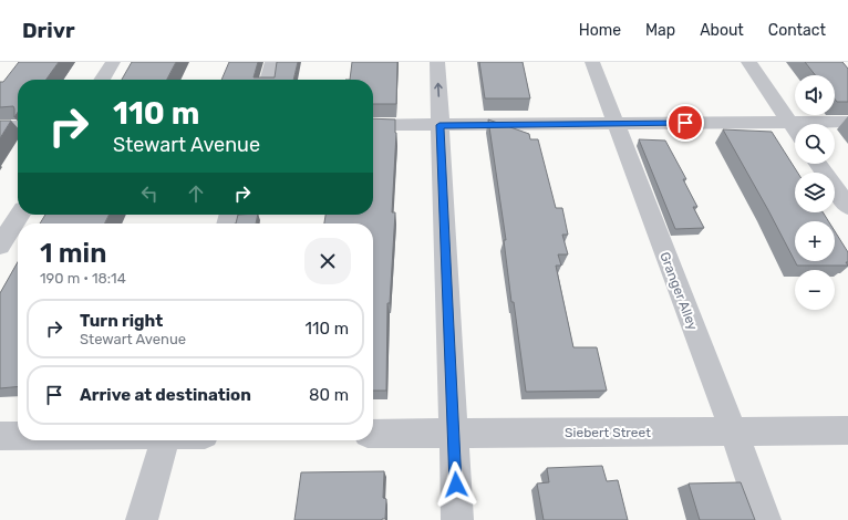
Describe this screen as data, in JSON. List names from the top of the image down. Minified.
{"streets":{"street":["Granger Alley","Siebert Street"]},"crossings":[["Granger Alley","Siebert Street"]],"page":{"header":"Drivr","nav":["Home","Map","About","Contact"],"map_buttons":["+","−"],"turn":["110 m","Stewart Avenue"],"heading":["1 min","190 m · 18:14"],"list":[{"name":"Turn right","note":"Stewart Avenue","value":"110 m"},{"name":"Arrive at destination","value":"80 m"}]}}
